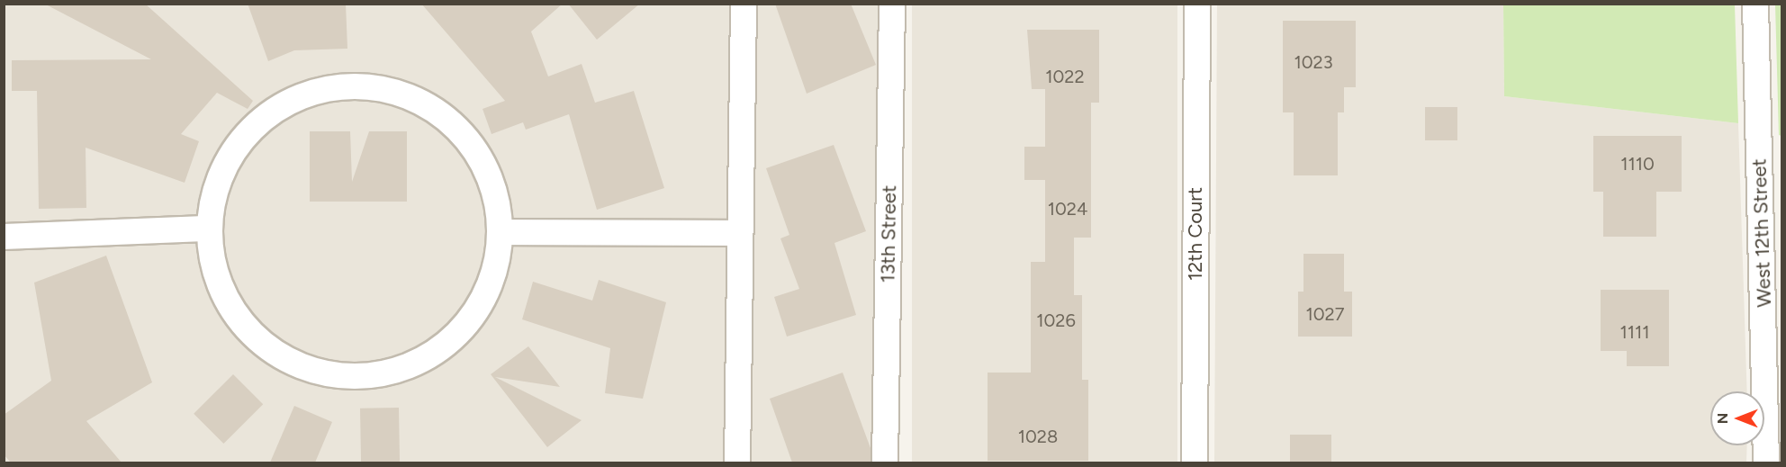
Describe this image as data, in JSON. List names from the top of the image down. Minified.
{"streets":{"street":["West 12th Street","13th Street","12th Court"]},"house_numbers":["1023","1022","1110","1024","1027","1026","1111","1028"],"north":"left"}
